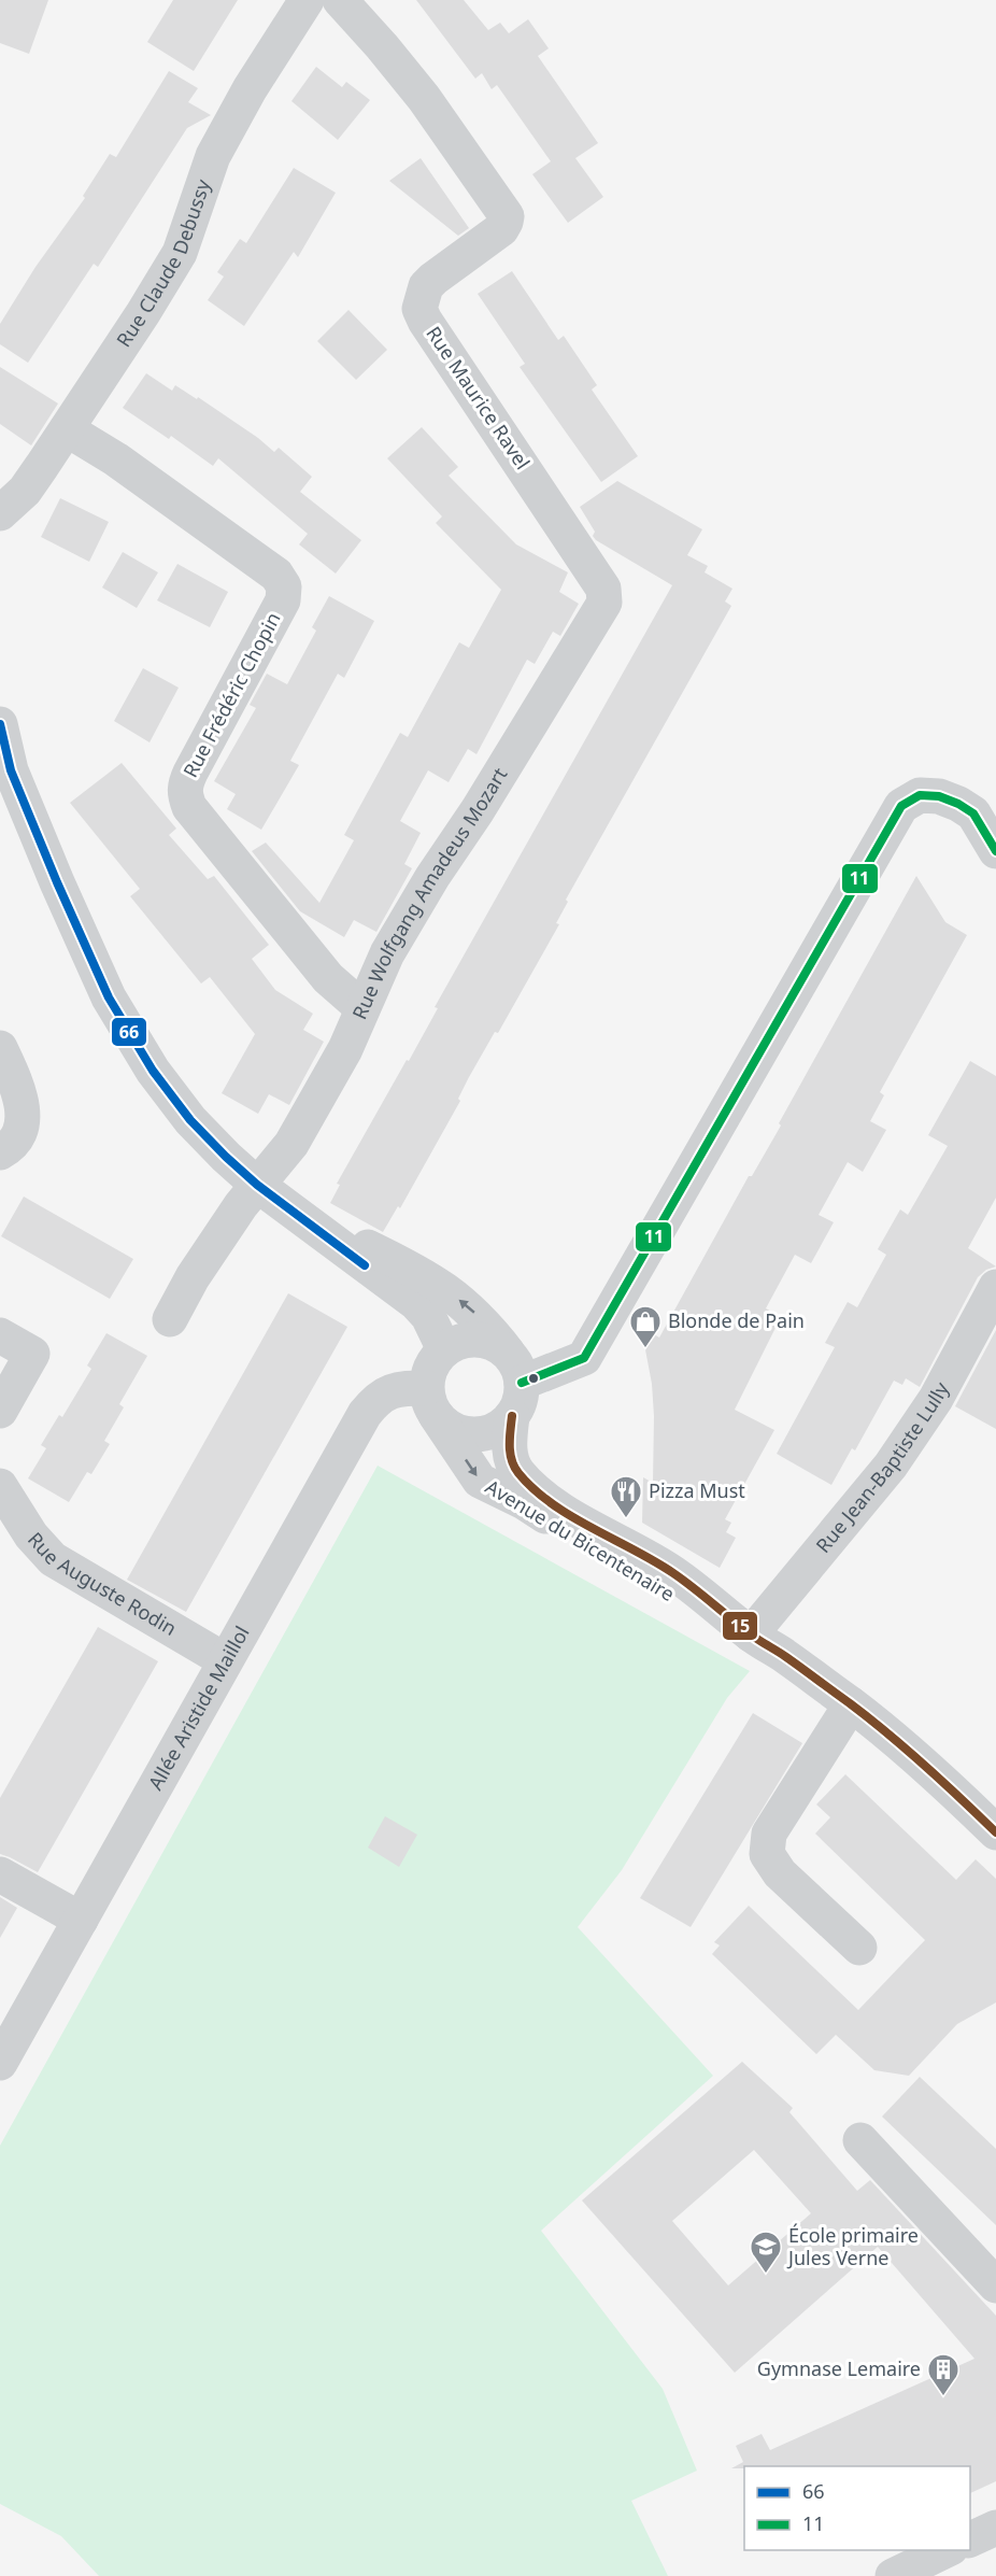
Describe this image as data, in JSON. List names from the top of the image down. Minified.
{"streets":{"street":["Rue Claude Debussy","Rue Maurice Ravel","Rue Frédéric Chopin","Rue Wolfgang Amadeus Mozart","Rue Jean-Baptiste Lully","Avenue du Bicentenaire","Rue Auguste Rodin","Allée Aristide Maillol"]},"crossings":[["Rue Claude Debussy","Rue Frédéric Chopin"],["Rue Maurice Ravel","Rue Wolfgang Amadeus Mozart"],["Rue Frédéric Chopin","Rue Wolfgang Amadeus Mozart"],["Rue Jean-Baptiste Lully","Avenue du Bicentenaire"],["Avenue du Bicentenaire","Allée Aristide Maillol"],["Rue Auguste Rodin","Allée Aristide Maillol"]],"places":{"shop":["Blonde de Pain"],"restaurant":["Pizza Must"],"school or university":["École primaire Jules Verne"],"building":["Gymnase Lemaire"]},"lines":["transit line 66","transit line 11","transit line 15"],"legend":["66","11"]}
